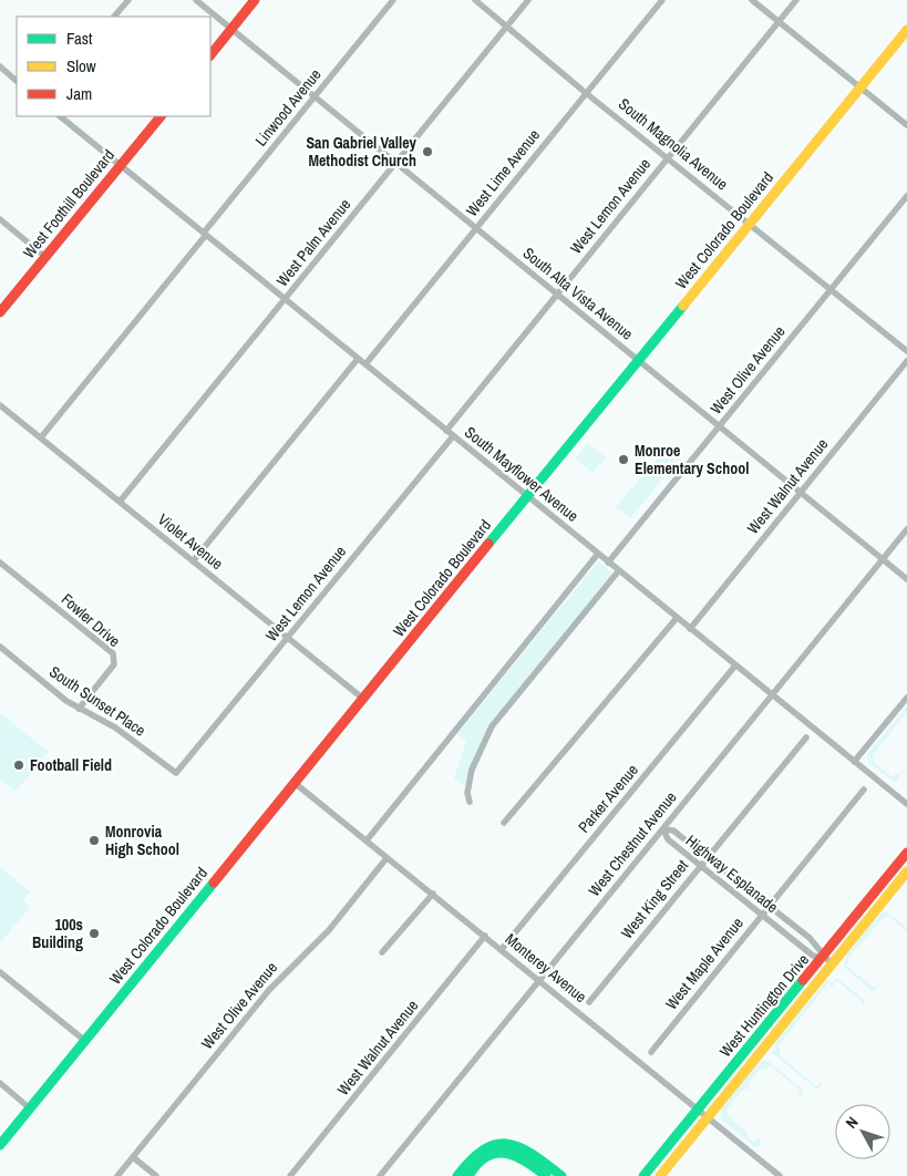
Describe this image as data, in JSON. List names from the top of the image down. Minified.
{"streets":{"main road":["West Foothill Boulevard","West Colorado Boulevard","West Huntington Drive"],"street":["Linwood Avenue","South Magnolia Avenue","West Lime Avenue","West Lemon Avenue","West Palm Avenue","South Alta Vista Avenue","West Olive Avenue","South Mayflower Avenue","West Walnut Avenue","Violet Avenue","Fowler Drive","South Sunset Place","Parker Avenue","West Chestnut Avenue","Highway Esplanade","West King Street","West Maple Avenue","Monterey Avenue"]},"crossings":[["Linwood Avenue","South Alta Vista Avenue"],["Linwood Avenue","South Mayflower Avenue"],["Linwood Avenue","Violet Avenue"],["South Magnolia Avenue","West Lime Avenue"],["South Magnolia Avenue","West Lemon Avenue"],["South Magnolia Avenue","West Colorado Boulevard"],["South Magnolia Avenue","West Palm Avenue"],["South Magnolia Avenue","West Olive Avenue"],["West Lime Avenue","South Alta Vista Avenue"],["West Lime Avenue","South Mayflower Avenue"],["West Foothill Boulevard","South Mayflower Avenue"],["West Lemon Avenue","South Alta Vista Avenue"],["West Lemon Avenue","South Mayflower Avenue"],["West Lemon Avenue","Violet Avenue"],["West Lemon Avenue","South Sunset Place"],["West Colorado Boulevard","South Alta Vista Avenue"],["West Colorado Boulevard","South Mayflower Avenue"],["West Colorado Boulevard","Violet Avenue"],["West Colorado Boulevard","Monterey Avenue"],["West Palm Avenue","South Alta Vista Avenue"],["West Palm Avenue","South Mayflower Avenue"],["West Palm Avenue","Violet Avenue"],["South Alta Vista Avenue","West Olive Avenue"],["South Alta Vista Avenue","West Walnut Avenue"],["South Alta Vista Avenue","West Chestnut Avenue"],["West Olive Avenue","South Mayflower Avenue"],["West Olive Avenue","Monterey Avenue"],["South Mayflower Avenue","West Walnut Avenue"],["South Mayflower Avenue","Parker Avenue"],["South Mayflower Avenue","West Chestnut Avenue"],["West Walnut Avenue","Monterey Avenue"],["Fowler Drive","South Sunset Place"],["Parker Avenue","Monterey Avenue"],["West Chestnut Avenue","Highway Esplanade"],["West Chestnut Avenue","Monterey Avenue"],["Highway Esplanade","West King Street"],["Highway Esplanade","West Maple Avenue"],["Highway Esplanade","West Huntington Drive"],["Monterey Avenue","West Huntington Drive"]],"places":["San Gabriel Valley Methodist Church","Monroe Elementary School","Football Field","Monrovia High School","100s Building"],"legend":["Fast","Slow","Jam"],"north":"top left"}
